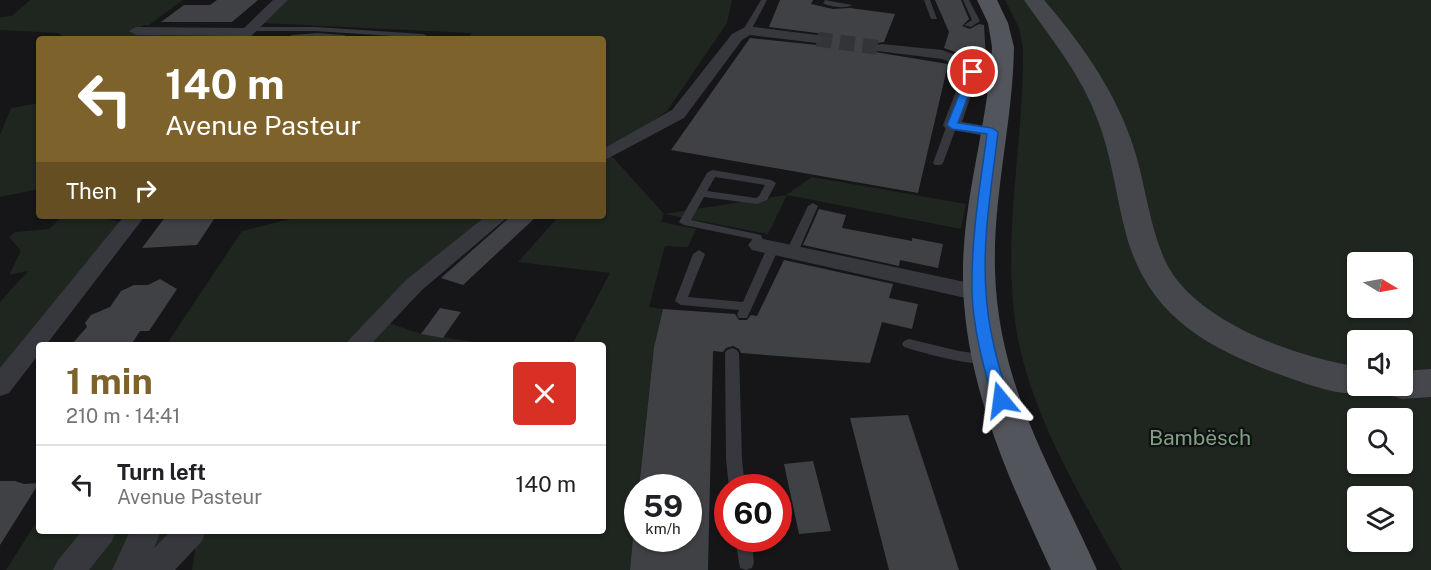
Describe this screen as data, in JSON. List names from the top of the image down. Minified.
{"parks":["Bambësch"],"north":"right","page":{"turn":["140 m","Avenue Pasteur"],"then":"Then","heading":["1 min","210 m · 14:41"],"list":[{"name":"Turn left","note":"Avenue Pasteur","value":"140 m"}],"speed":"59 km/h","limit":"60"}}
